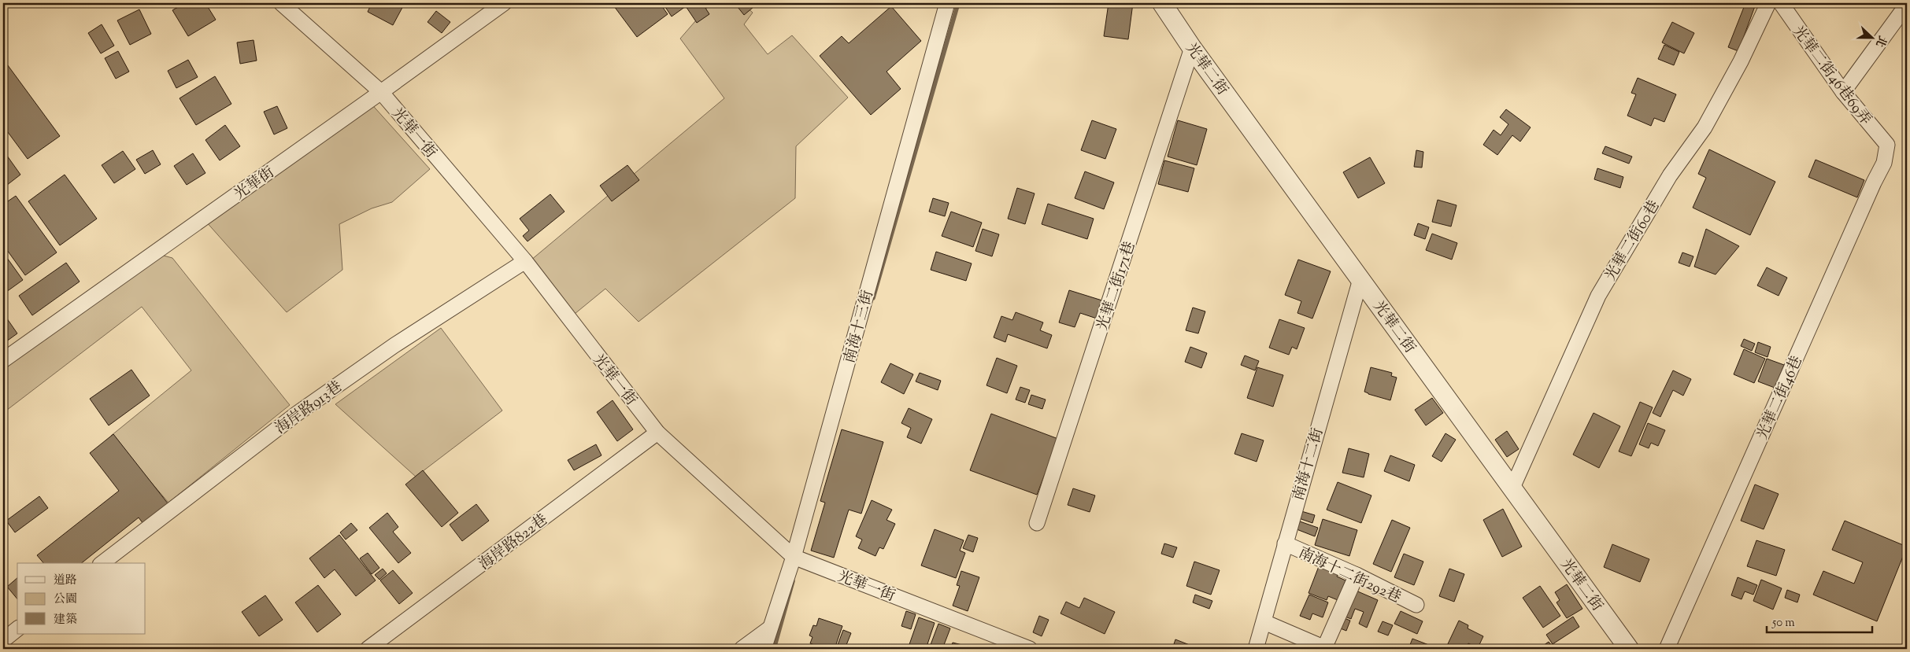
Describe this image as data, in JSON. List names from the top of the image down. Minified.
{"streets":{"street":["光華二街","光華二街46巷69弄","光華一街","光華街","光華二街60巷","光華二街171巷","南海十三街","光華二街46巷","海岸路913巷","南海十二街","海岸路822巷","南海十二街292巷"]},"crossings":[["光華二街","光華二街60巷"],["光華二街","光華二街171巷"],["光華二街","南海十二街"],["光華二街46巷69弄","光華二街46巷"],["光華一街","光華街"],["光華一街","南海十三街"],["光華一街","海岸路913巷"],["光華一街","海岸路822巷"],["南海十二街","南海十二街292巷"]],"legend":["道路","公園","建築"],"scale_bar":"50 m","north":"right"}
